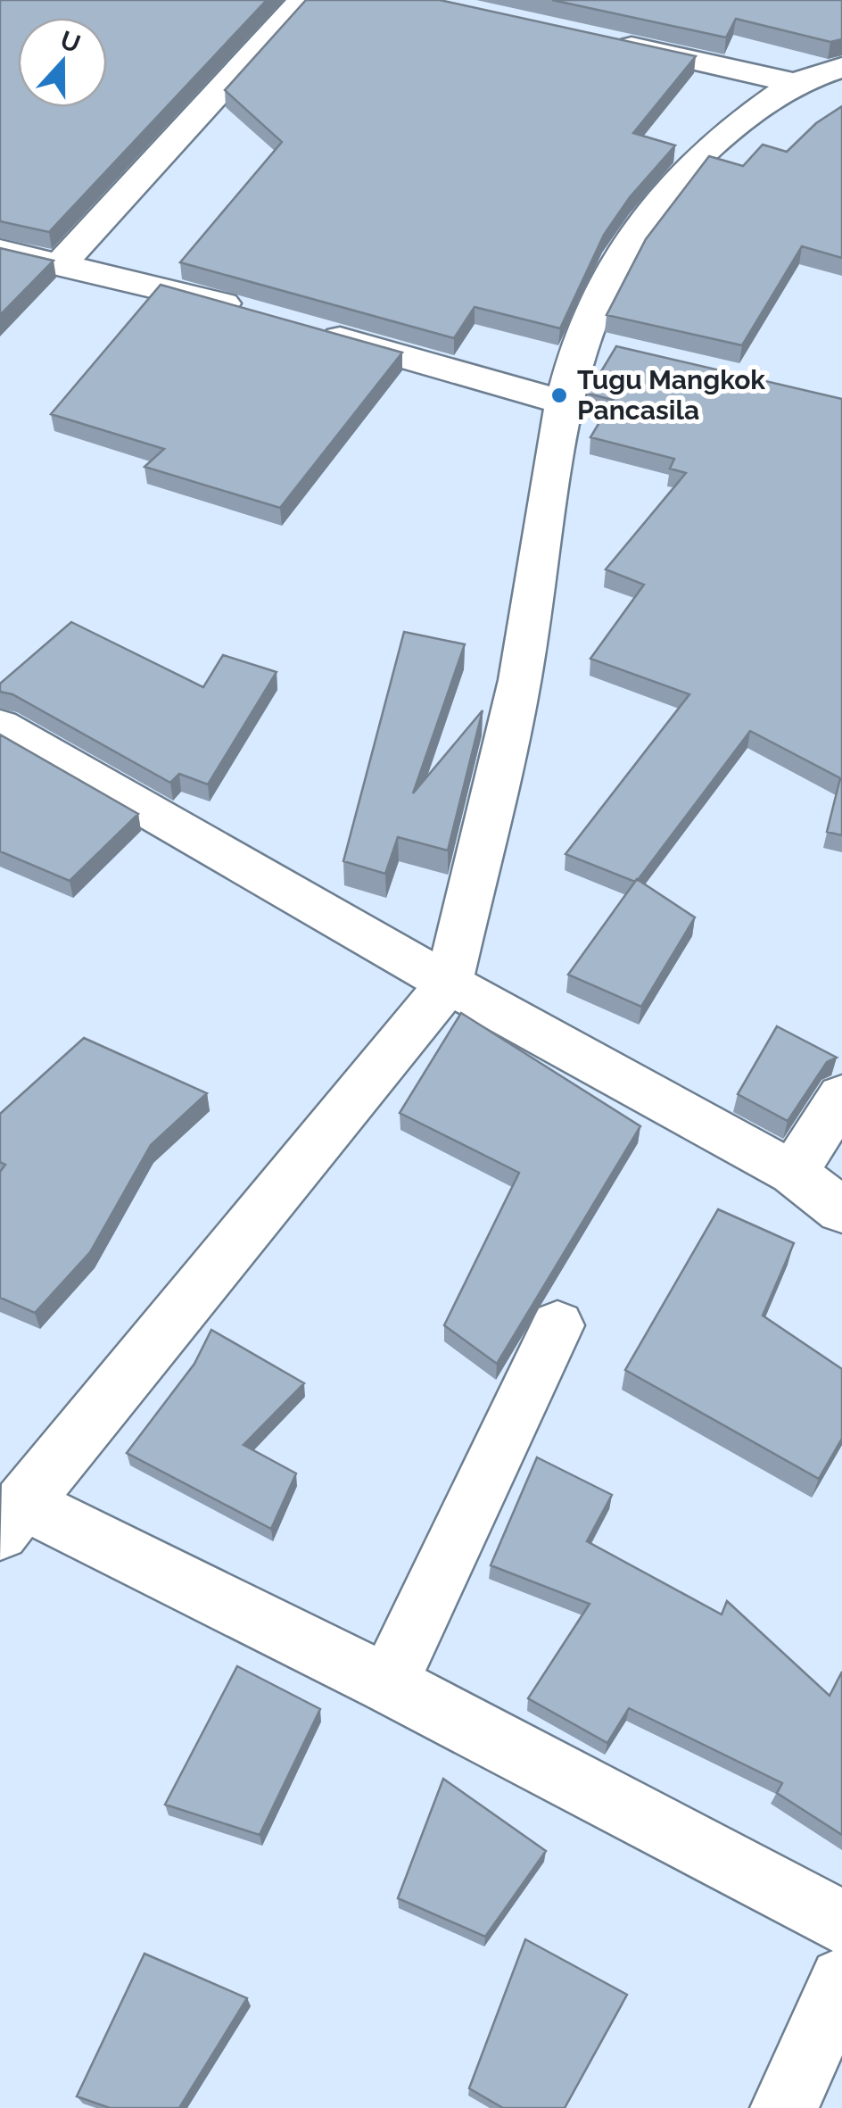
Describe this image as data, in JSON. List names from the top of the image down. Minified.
{"places":["Tugu Mangkok Pancasila"],"north":"top"}
